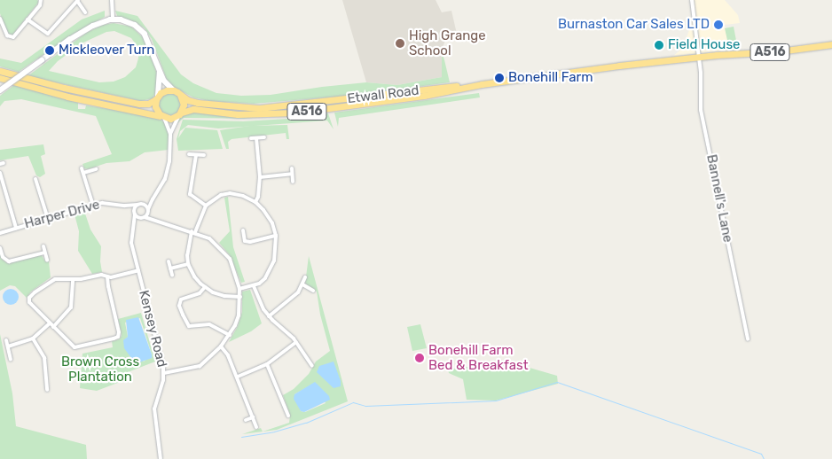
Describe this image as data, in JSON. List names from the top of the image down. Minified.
{"streets":{"highway":["A516","Etwall Road"],"street":["Bannell's Lane","Harper Drive","Kensey Road"]},"crossings":[["A516","Etwall Road"],["A516","Bannell's Lane"],["Etwall Road","Bannell's Lane"]],"parks":["Brown Cross Plantation"],"places":["Burnaston Car Sales LTD","High Grange School","Field House","Mickleover Turn","Bonehill Farm","Bonehill Farm Bed & Breakfast"]}
